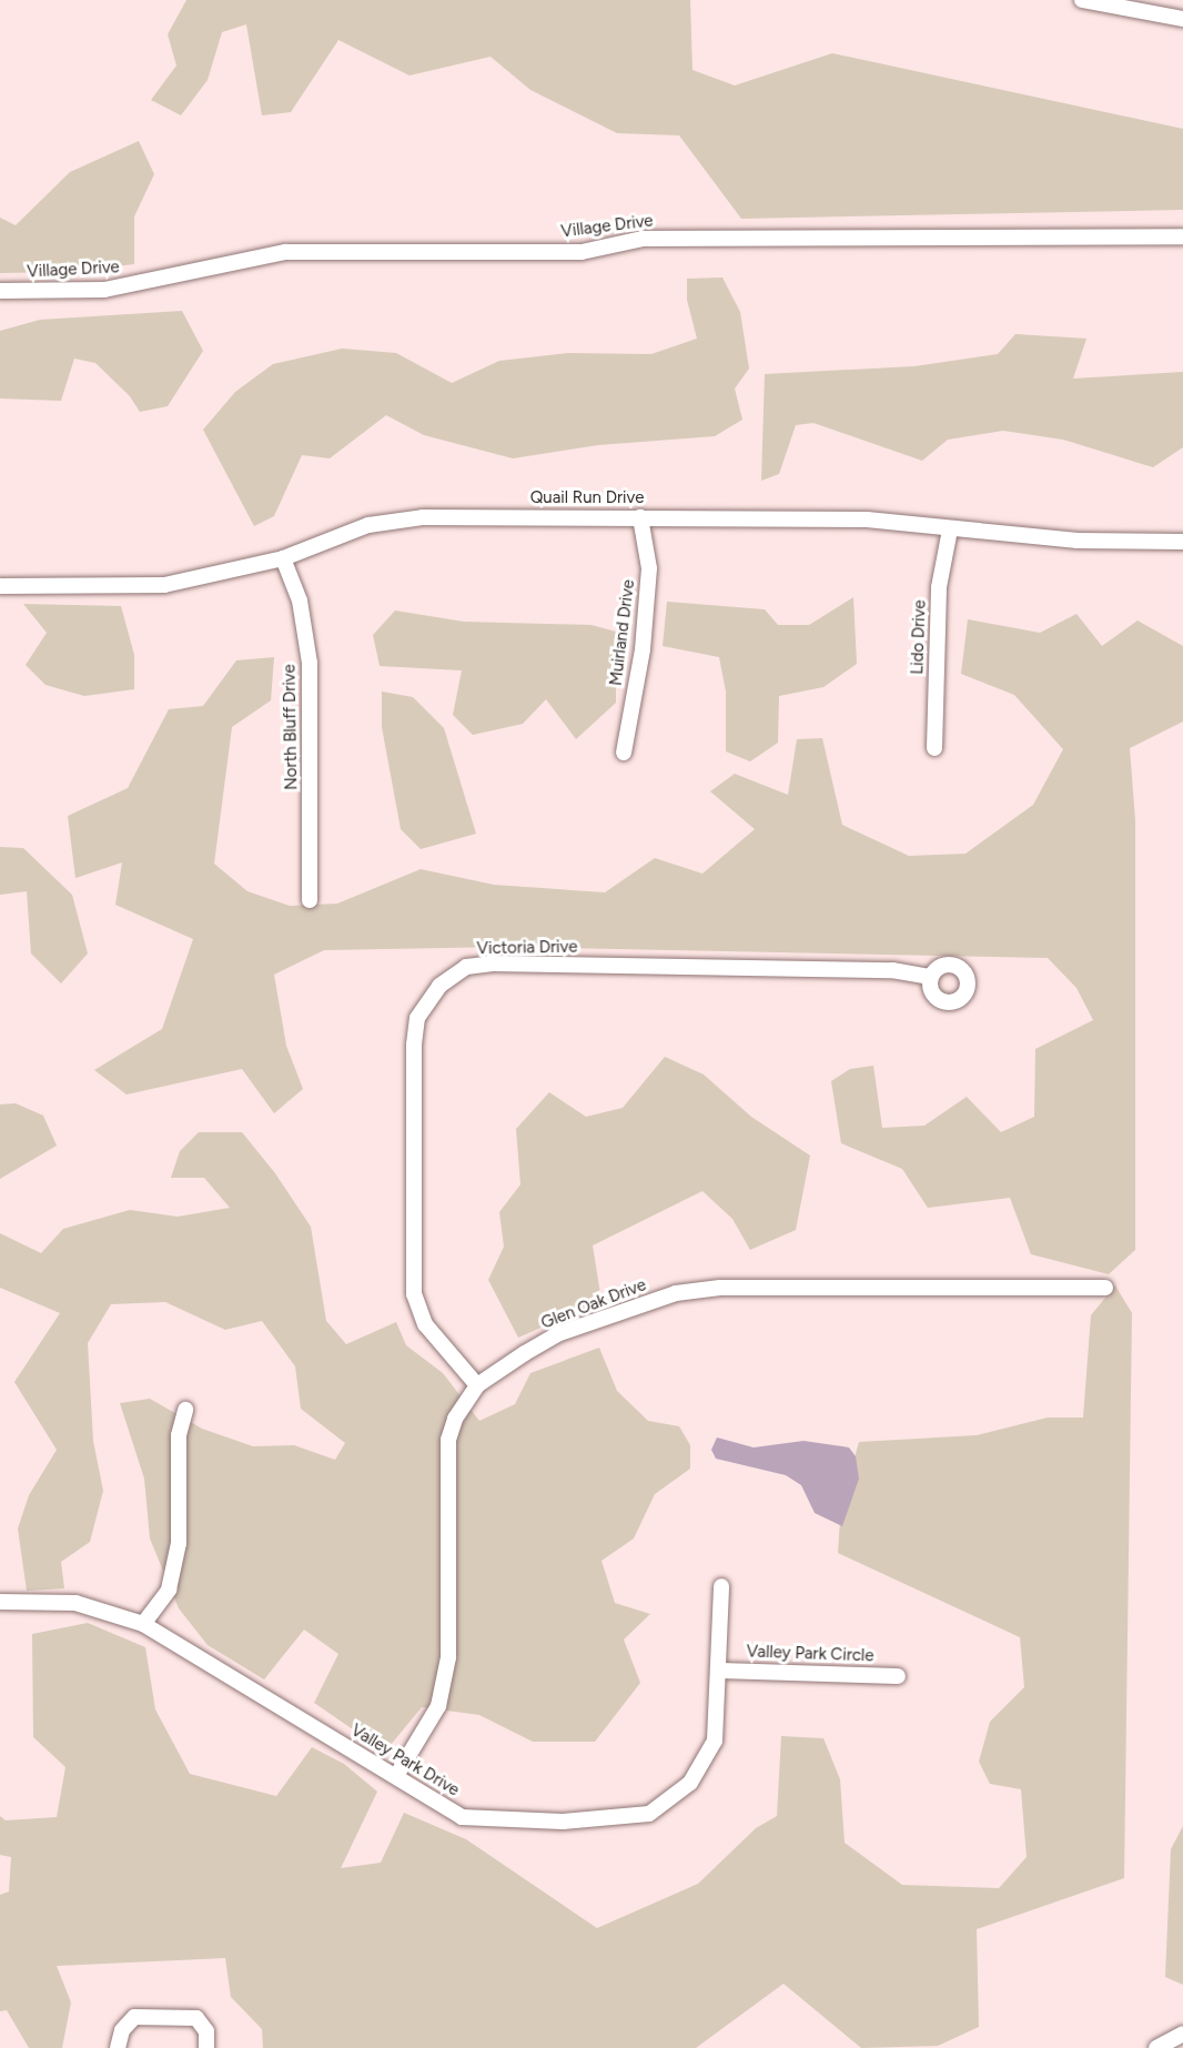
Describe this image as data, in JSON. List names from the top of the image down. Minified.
{"streets":{"street":["Village Drive","Quail Run Drive","Muirland Drive","Lido Drive","North Bluff Drive","Victoria Drive","Glen Oak Drive","Valley Park Circle","Valley Park Drive"]},"crossings":[["Quail Run Drive","Muirland Drive"],["Quail Run Drive","Lido Drive"],["Quail Run Drive","North Bluff Drive"],["Victoria Drive","Glen Oak Drive"],["Glen Oak Drive","Valley Park Drive"],["Valley Park Circle","Valley Park Drive"]]}
